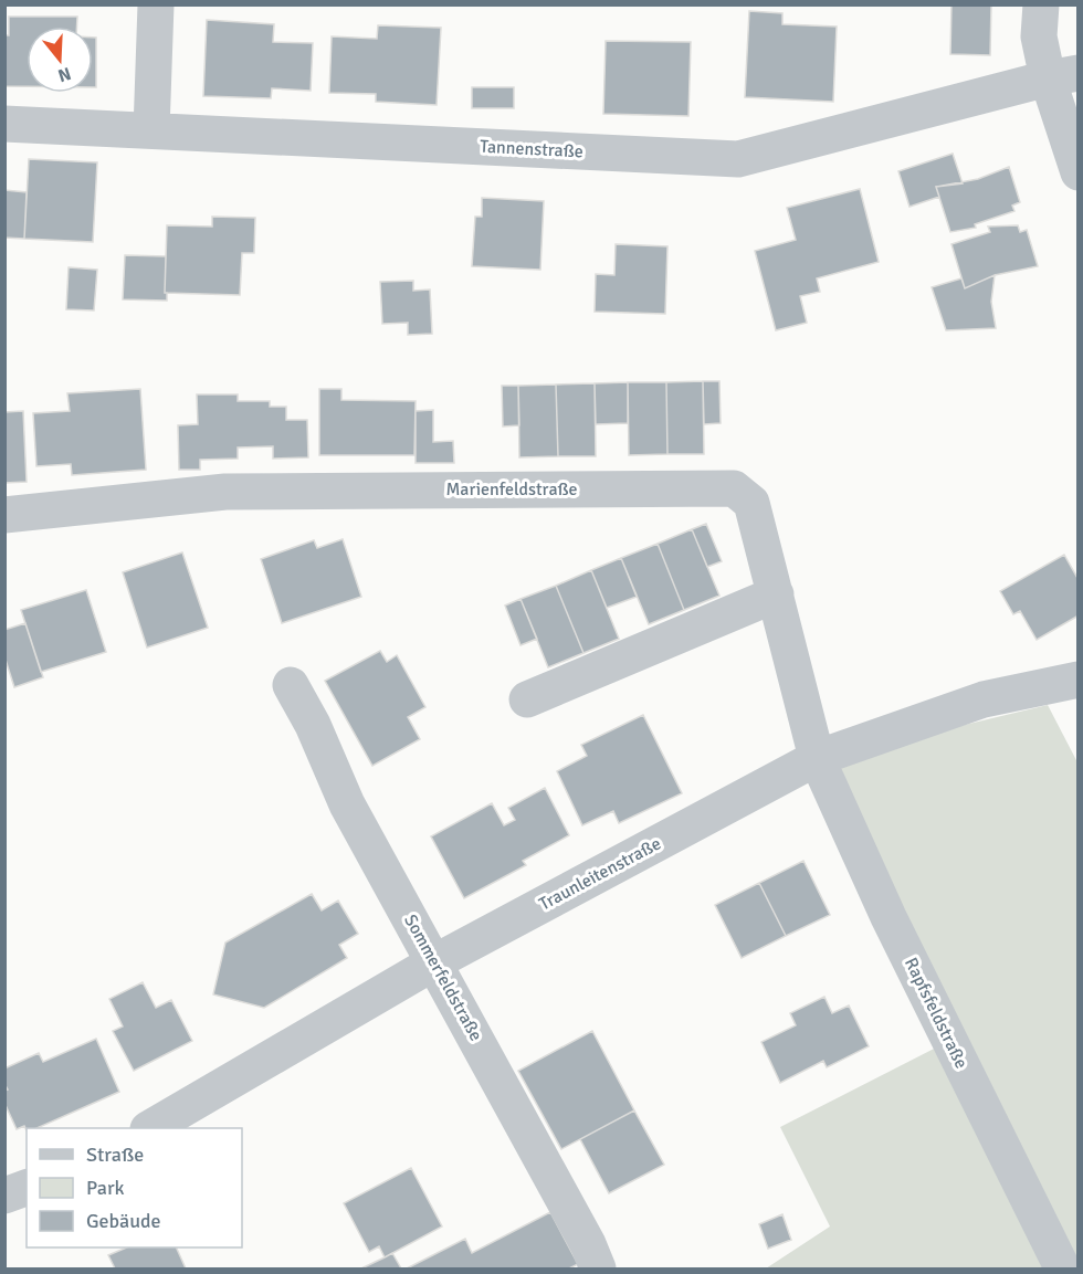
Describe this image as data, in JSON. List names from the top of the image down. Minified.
{"streets":{"street":["Tannenstraße","Marienfeldstraße","Traunleitenstraße","Sommerfeldstraße","Rapfsfeldstraße"]},"crossings":[["Marienfeldstraße","Traunleitenstraße"],["Marienfeldstraße","Rapfsfeldstraße"],["Traunleitenstraße","Sommerfeldstraße"],["Traunleitenstraße","Rapfsfeldstraße"]],"legend":["Straße","Park","Gebäude"],"north":"bottom"}
